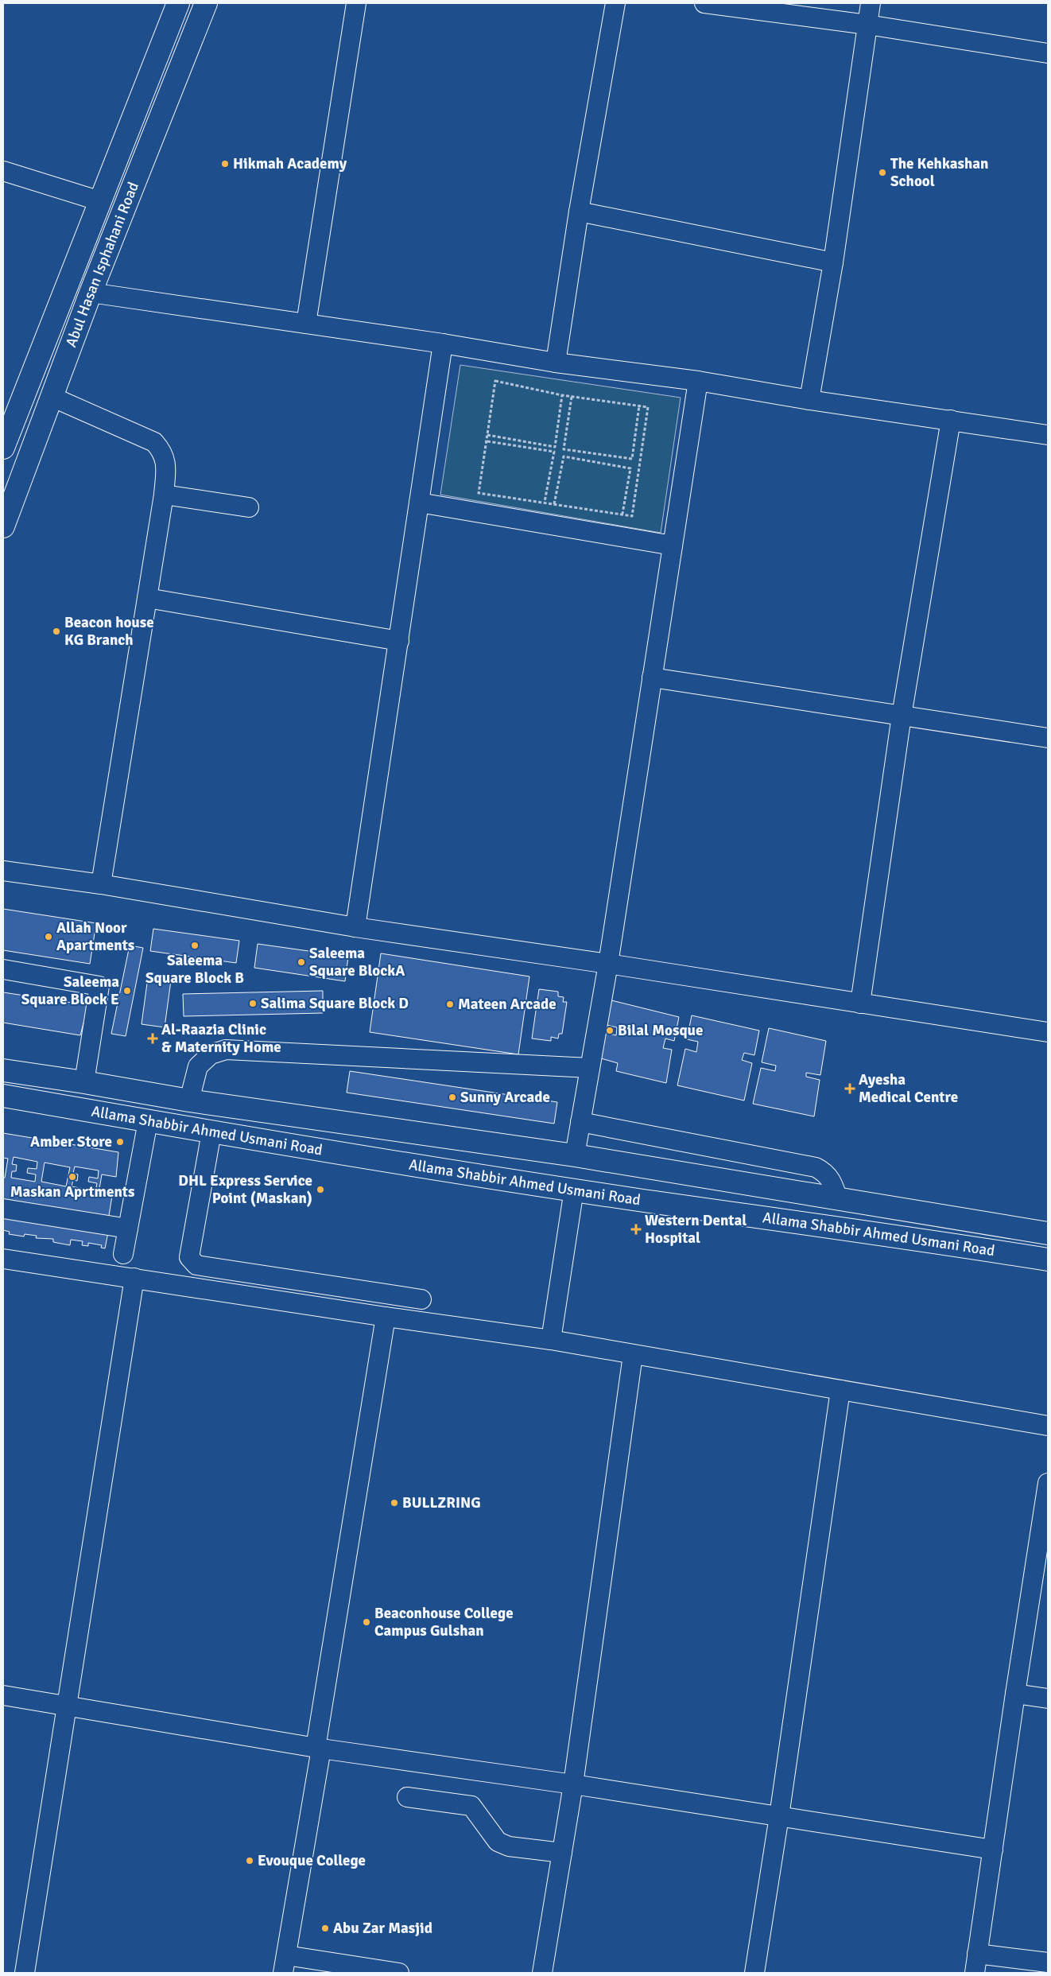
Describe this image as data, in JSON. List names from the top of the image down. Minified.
{"streets":{"main road":["Abul Hasan Isphahani Road","Allama Shabbir Ahmed Usmani Road"]},"places":{"other":["Hikmah Academy","The Kehkashan School","Beacon house KG Branch","Allah Noor Apartments","Saleema Square Block B","Saleema Square BlockA","Saleema Square Block E","Salima Square Block D","Mateen Arcade","Bilal Mosque","Sunny Arcade","Amber Store","Maskan Aprtments","DHL Express Service Point (Maskan)","BULLZRING","Beaconhouse College Campus Gulshan","Evouque College","Abu Zar Masjid"],"health":["Al-Raazia Clinic & Maternity Home","Ayesha Medical Centre","Western Dental Hospital"]}}
